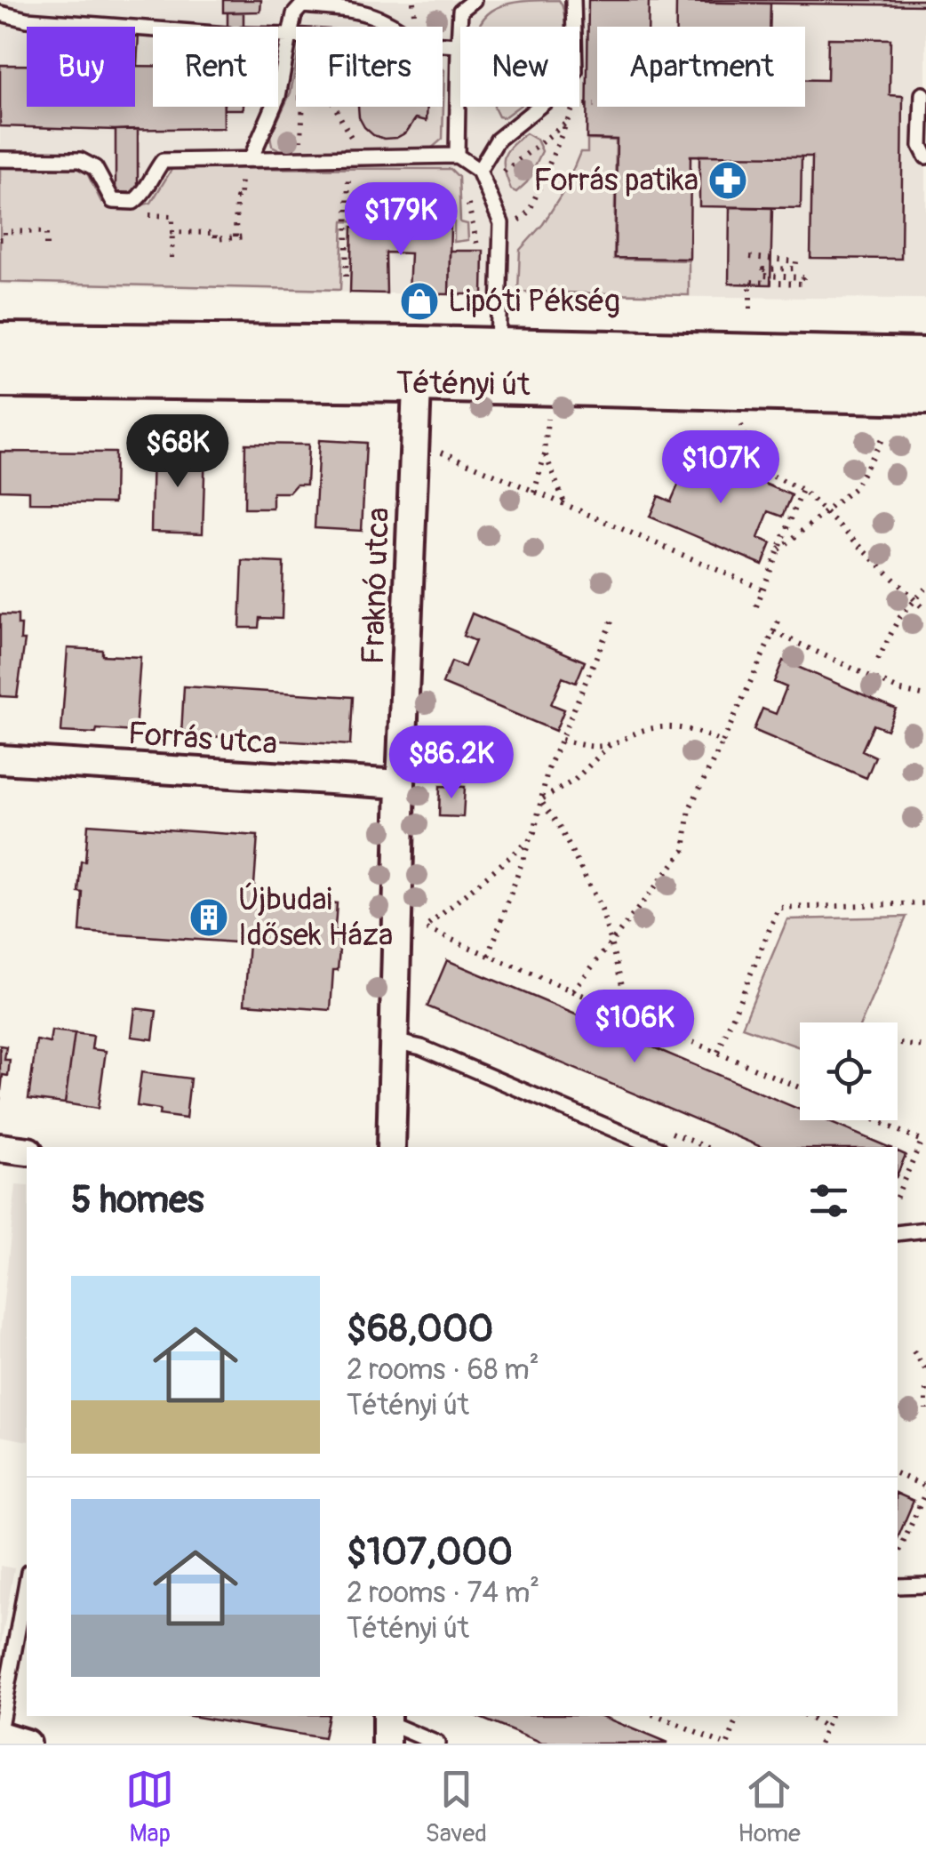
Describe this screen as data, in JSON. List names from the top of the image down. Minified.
{"streets":{"main road":["Tétényi út"],"street":["Fraknó utca","Forrás utca"]},"crossings":[["Tétényi út","Fraknó utca"],["Fraknó utca","Forrás utca"]],"places":{"pharmacy":["Forrás patika"],"shop":["Lipóti Pékség"],"building":["Újbudai Idősek Háza"]},"page":{"chip":["Buy","Rent","Filters","New","Apartment"],"price":["$179K","$68K","$107K","$86.2K","$106K"],"heading":"5 homes","list":[{"name":"$68,000","note":"2 rooms · 68 m² · Tétényi út"},{"name":"$107,000","note":"2 rooms · 74 m² · Tétényi út"}],"tabs":["Map","Saved","Home"]}}
